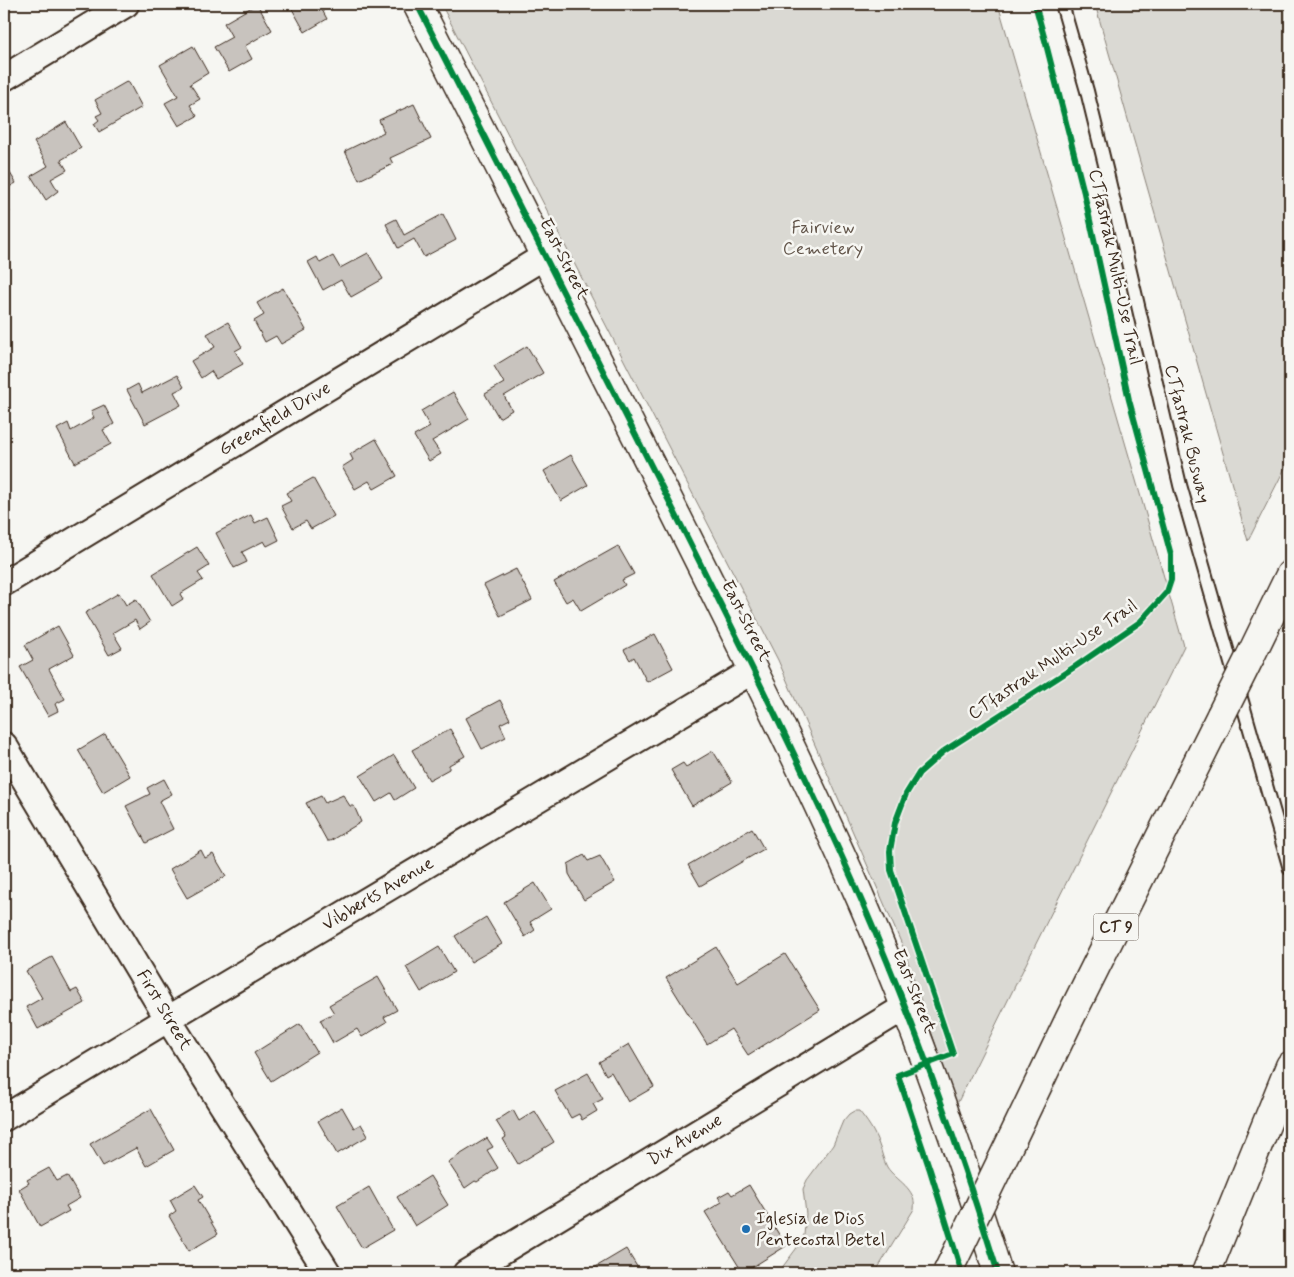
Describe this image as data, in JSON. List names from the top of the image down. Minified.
{"streets":{"main road":["East Street","CT 9"],"street":["Greenfield Drive","Vibberts Avenue","First Street","Dix Avenue"],"lane":["CTfastrak Busway"],"cycle path":["CTfastrak Multi-Use Trail"]},"crossings":[["East Street","Greenfield Drive"],["East Street","Vibberts Avenue"],["East Street","Dix Avenue"],["Vibberts Avenue","First Street"]],"parks":["Fairview Cemetery"],"places":["Iglesia de Dios Pentecostal Betel"]}
